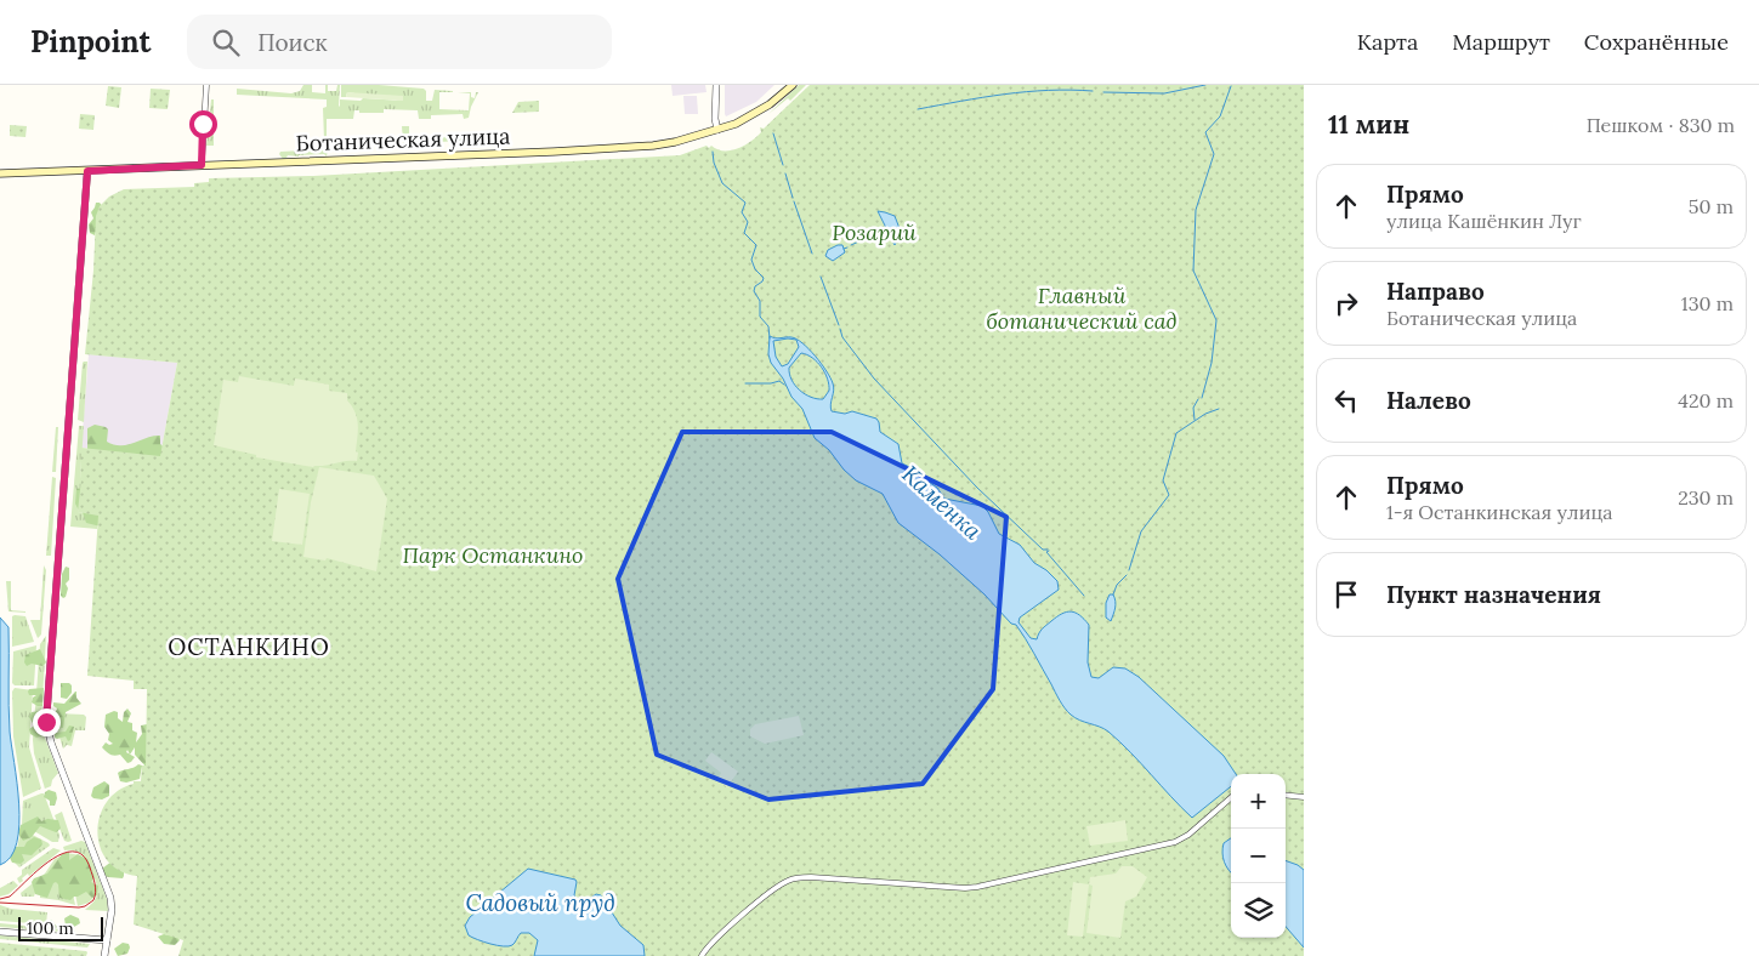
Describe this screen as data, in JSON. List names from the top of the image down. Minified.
{"streets":{"main road":["Ботаническая улица"]},"districts":["ОСТАНКИНО"],"water":["Каменка","Садовый пруд"],"parks":["Розарий","Главный ботанический сад","Парк Останкино"],"scale_bar":"100 m","page":{"header":"Pinpoint","search":"Поиск","nav":["Карта","Маршрут","Сохранённые"],"heading":["11 мин","Пешком · 830 m"],"list":[["Прямо","улица Кашёнкин Луг","50 m"],["Направо","Ботаническая улица","130 m"],["Налево","420 m"],["Прямо","1-я Останкинская улица","230 m"],"Пункт назначения"],"map_buttons":["+","−"],"scale":"100 m"}}
